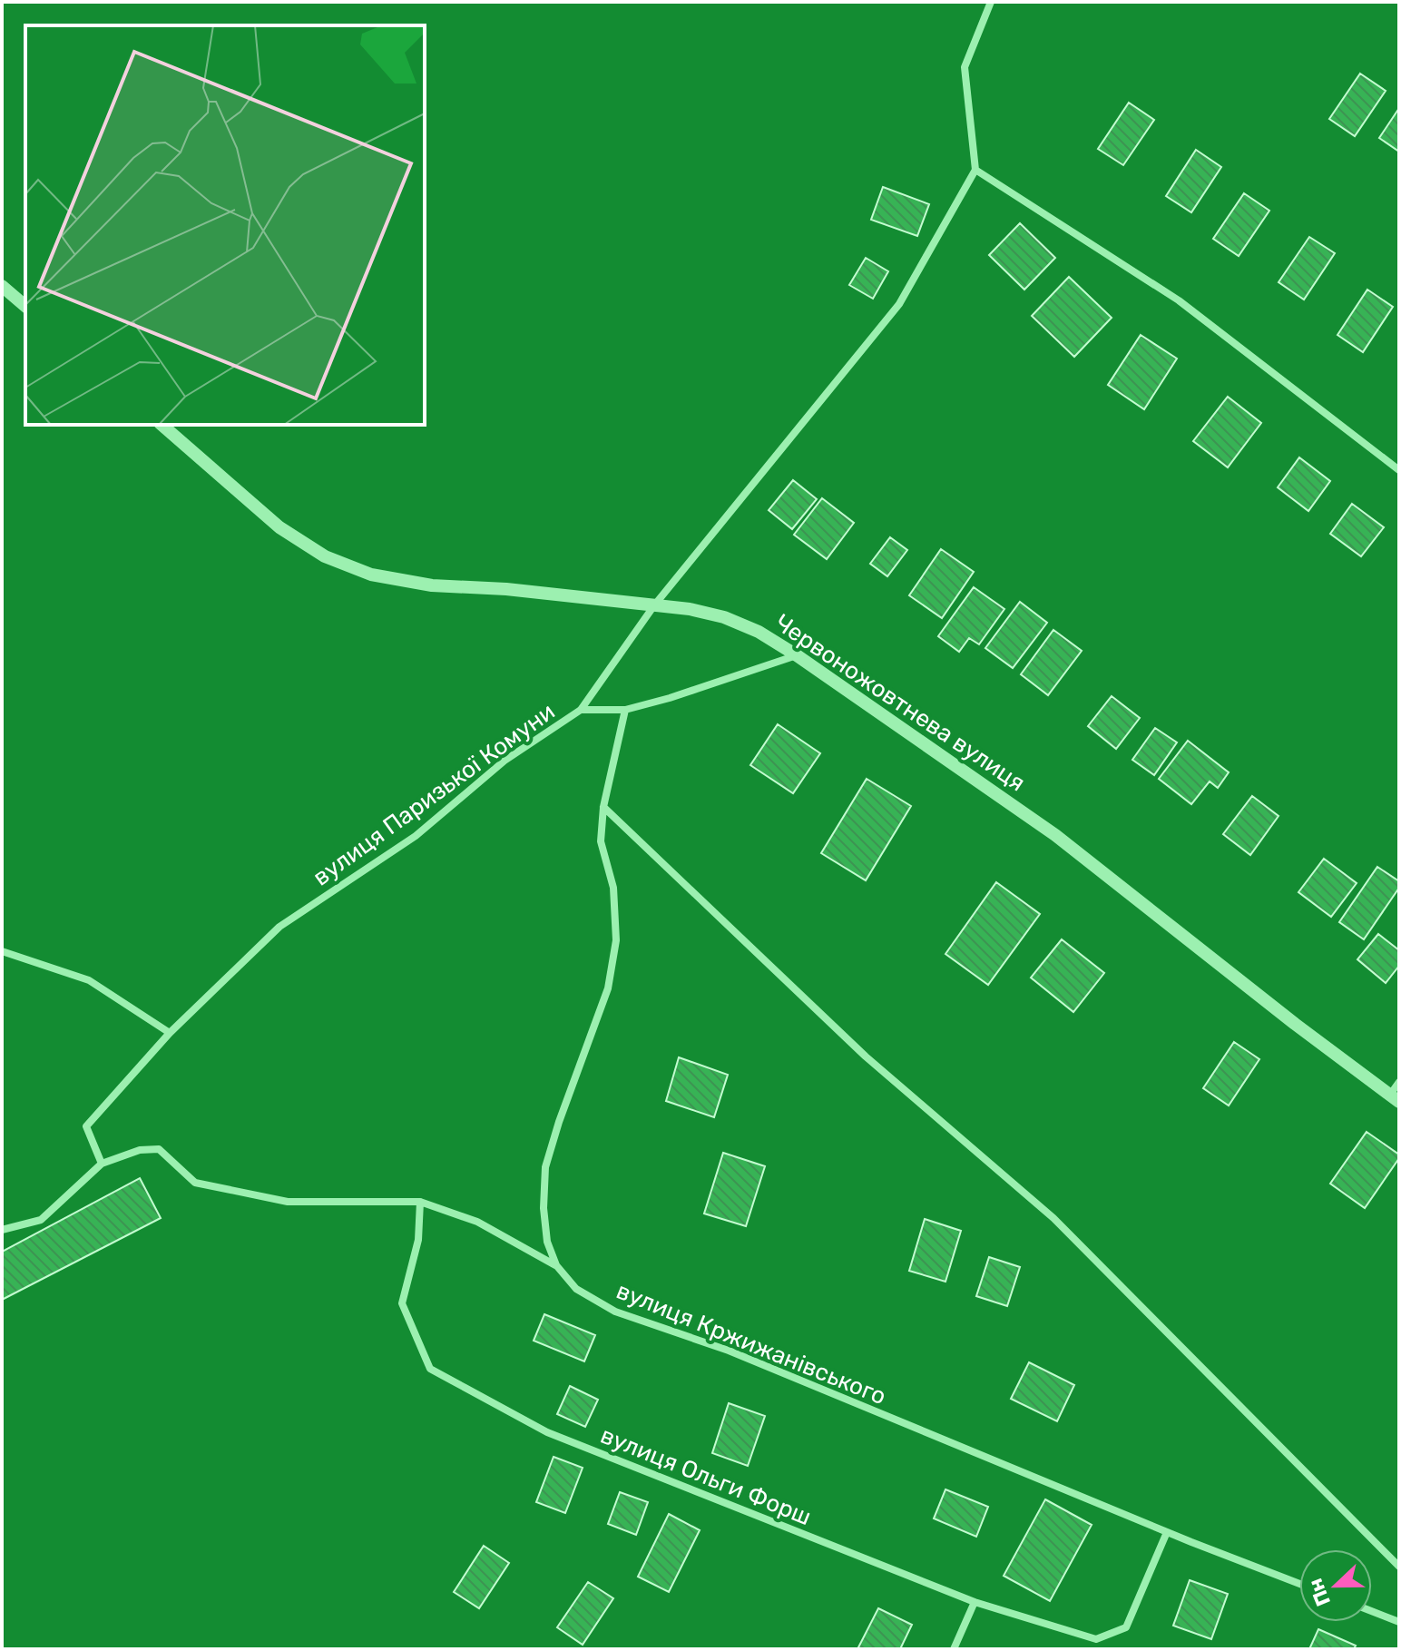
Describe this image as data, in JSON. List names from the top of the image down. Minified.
{"streets":{"street":["Червоножовтнева вулиця","вулиця Паризької Комуни","вулиця Кржижанівського","вулиця Ольги Форш"]},"crossings":[["Червоножовтнева вулиця","вулиця Паризької Комуни"],["вулиця Кржижанівського","вулиця Ольги Форш"]],"north":"left"}
